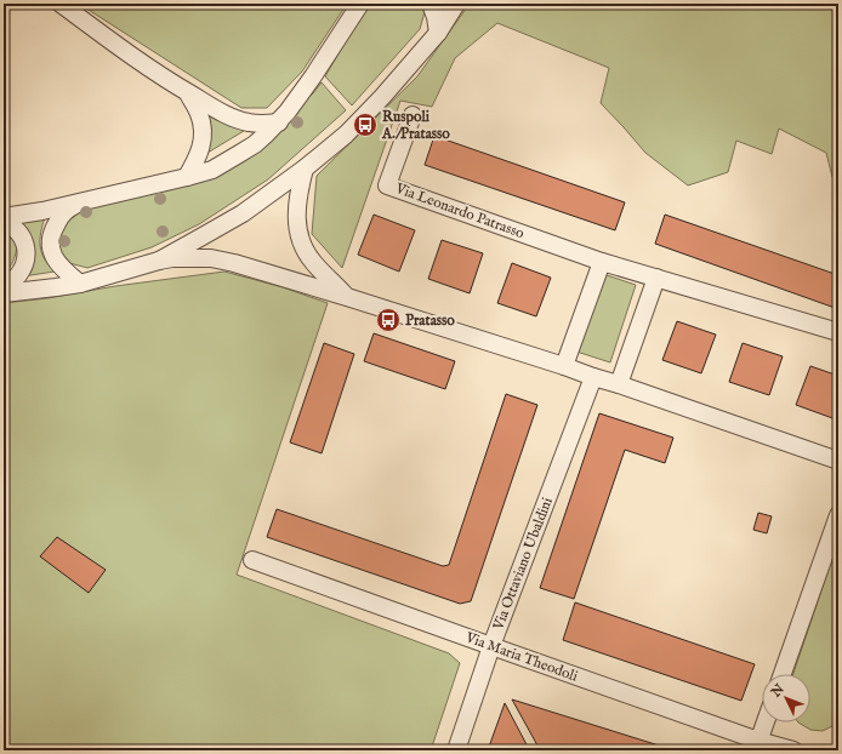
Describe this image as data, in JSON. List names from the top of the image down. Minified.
{"streets":{"street":["Via Leonardo Patrasso","Via Ottaviano Ubaldini","Via Maria Theodoli"]},"crossings":[["Via Ottaviano Ubaldini","Via Maria Theodoli"]],"places":{"bus stop":["Ruspoli A./Pratasso","Pratasso"]},"north":"top left"}
